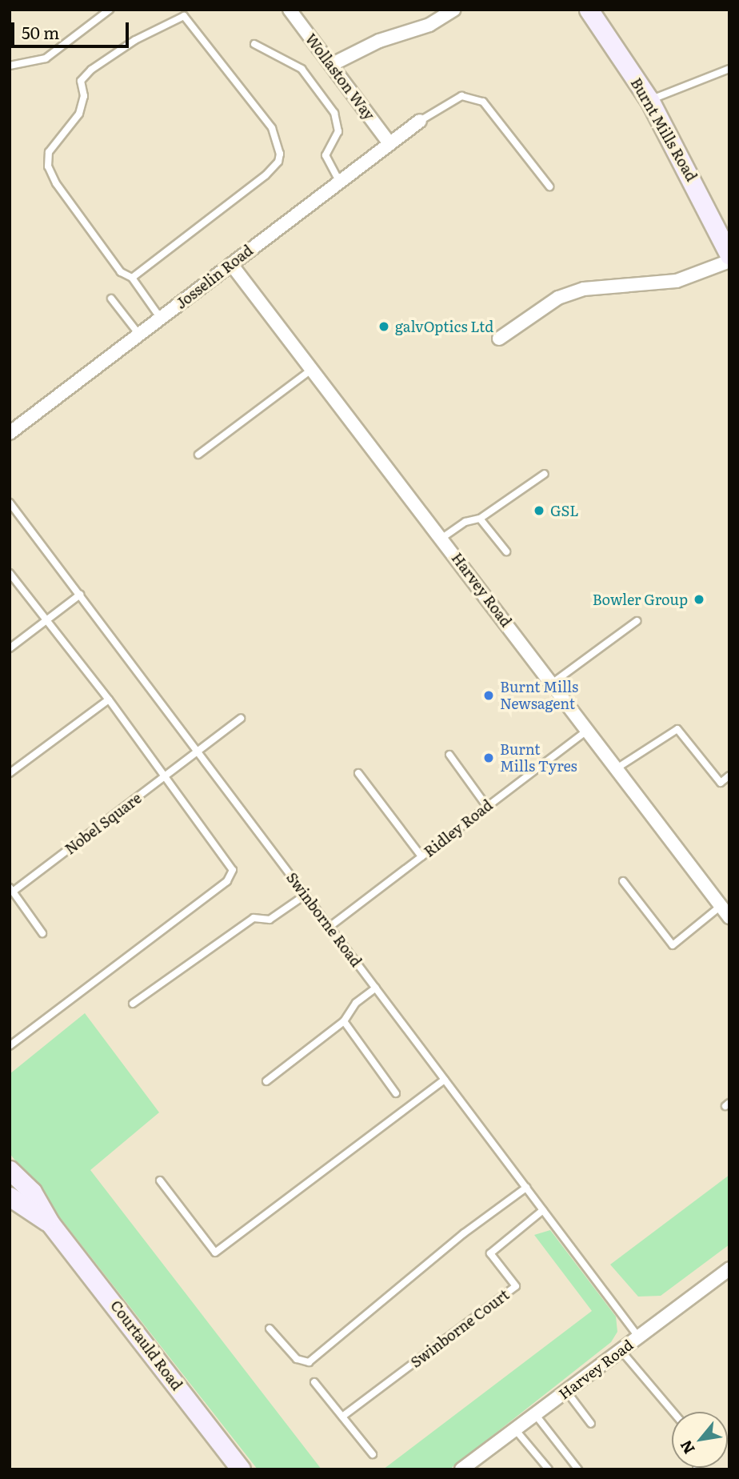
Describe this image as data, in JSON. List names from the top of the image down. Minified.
{"streets":{"street":["Wollaston Way","Burnt Mills Road","Josselin Road","Harvey Road","Courtauld Road"],"lane":["Nobel Square","Ridley Road","Swinborne Road","Swinborne Court"]},"crossings":[["Wollaston Way","Josselin Road"],["Josselin Road","Harvey Road"],["Harvey Road","Ridley Road"],["Harvey Road","Swinborne Road"],["Nobel Square","Swinborne Road"],["Ridley Road","Swinborne Road"],["Swinborne Road","Swinborne Court"]],"places":["galvOptics Ltd","GSL","Bowler Group","Burnt Mills Newsagent","Burnt Mills Tyres"],"scale_bar":"50 m","north":"bottom left"}
